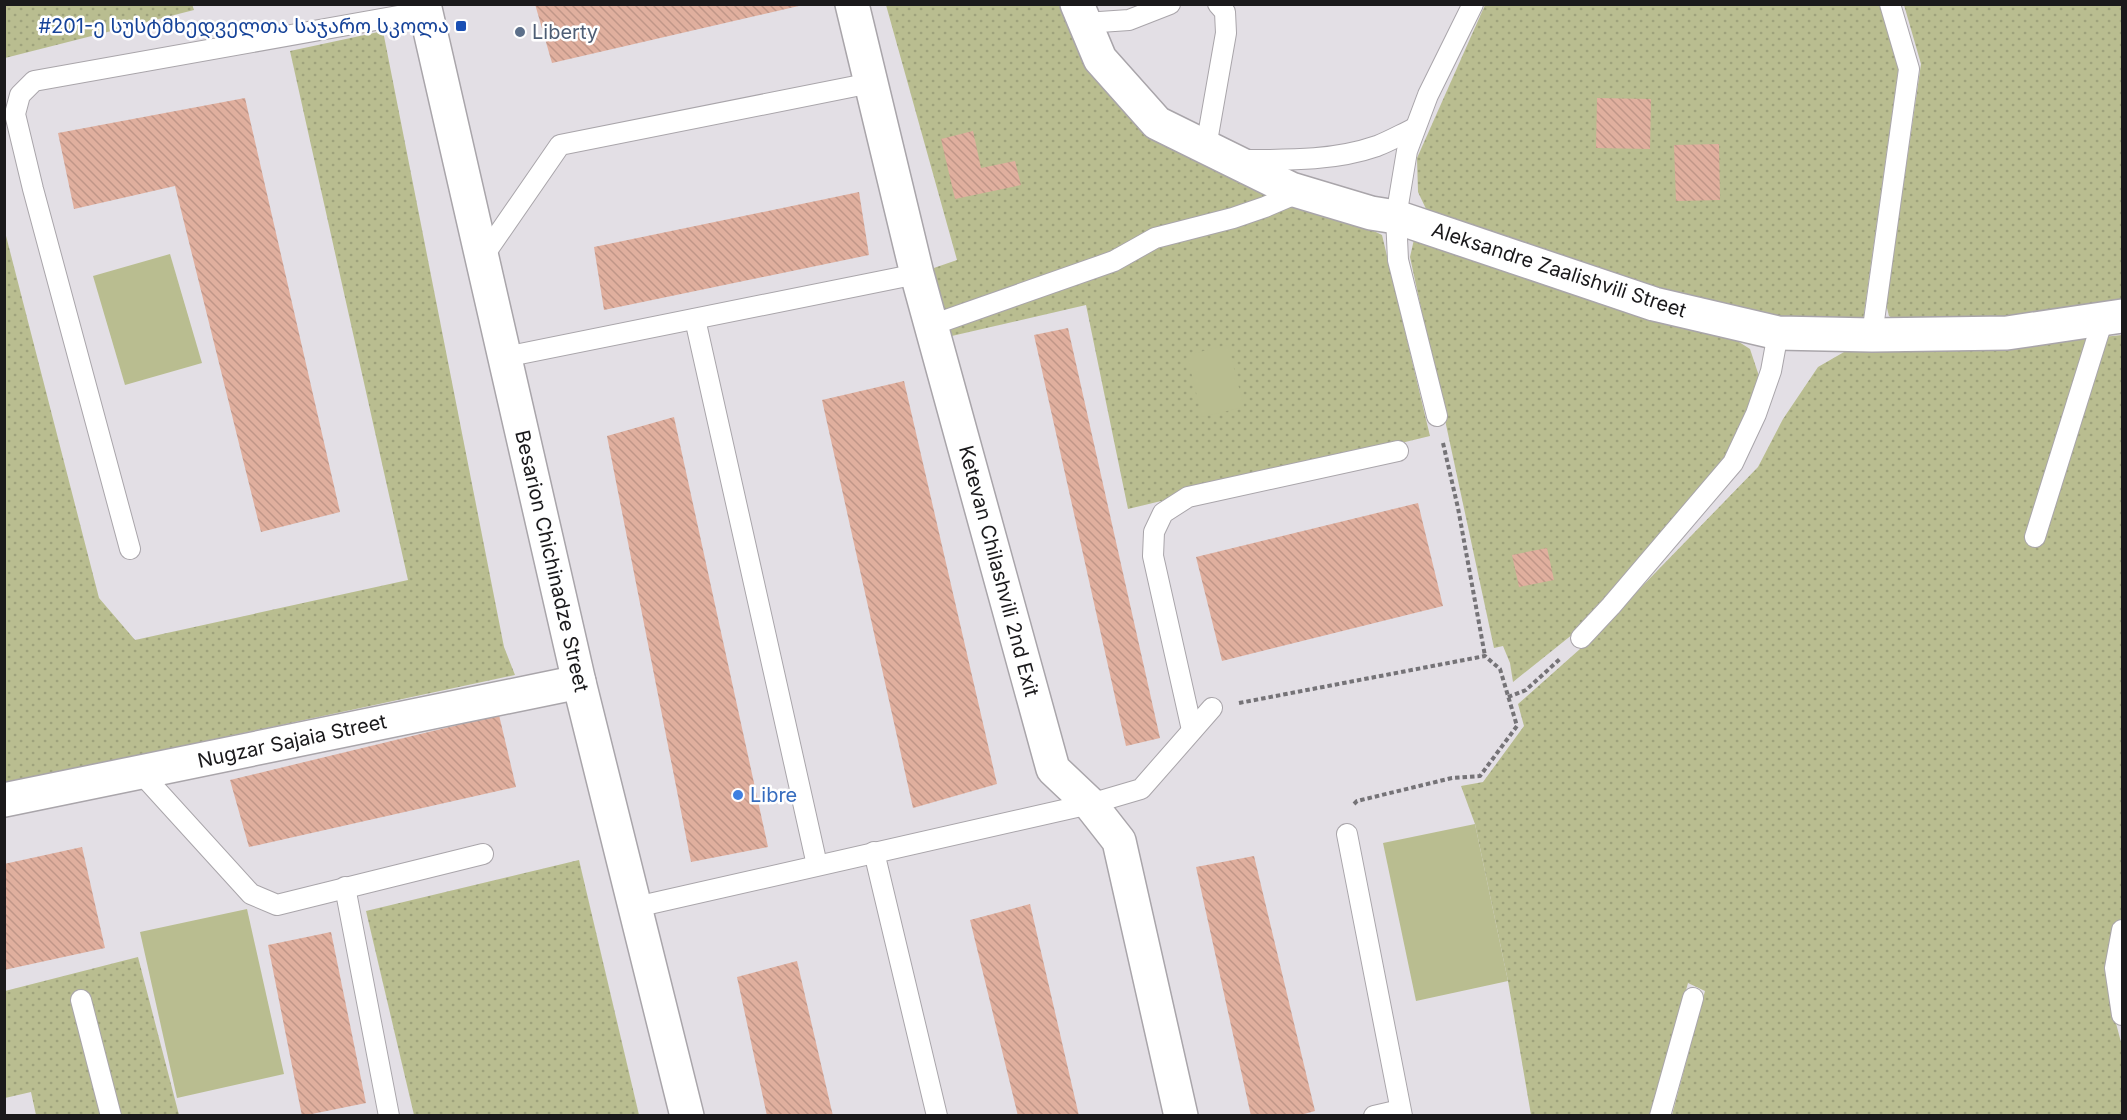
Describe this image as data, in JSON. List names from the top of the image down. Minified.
{"streets":{"street":["Aleksandre Zaalishvili Street","Besarion Chichinadze Street","Ketevan Chilashvili 2nd Exit","Nugzar Sajaia Street"]},"crossings":[["Besarion Chichinadze Street","Nugzar Sajaia Street"]],"places":{"transit":["#201-ე სუსტმხედველთა საჯარო სკოლა"],"other":["Liberty","Libre"]}}
